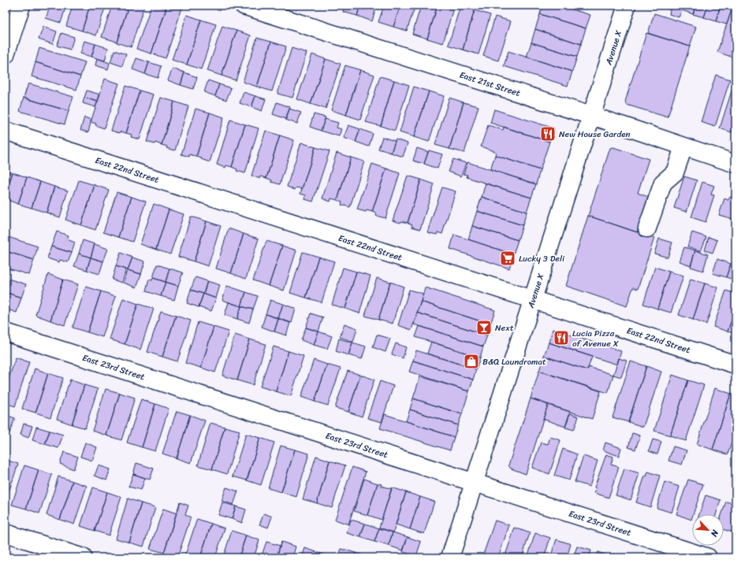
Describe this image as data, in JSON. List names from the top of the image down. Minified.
{"streets":{"street":["Avenue X","East 21st Street","East 22nd Street","East 23rd Street"]},"crossings":[["Avenue X","East 21st Street"],["Avenue X","East 22nd Street"],["Avenue X","East 23rd Street"]],"places":{"restaurant":["New House Garden","Lucia Pizza of Avenue X"],"supermarket":["Lucky 3 Deli"],"bar":["Next"],"shop":["B&Q Laundromat"]},"north":"bottom right"}
